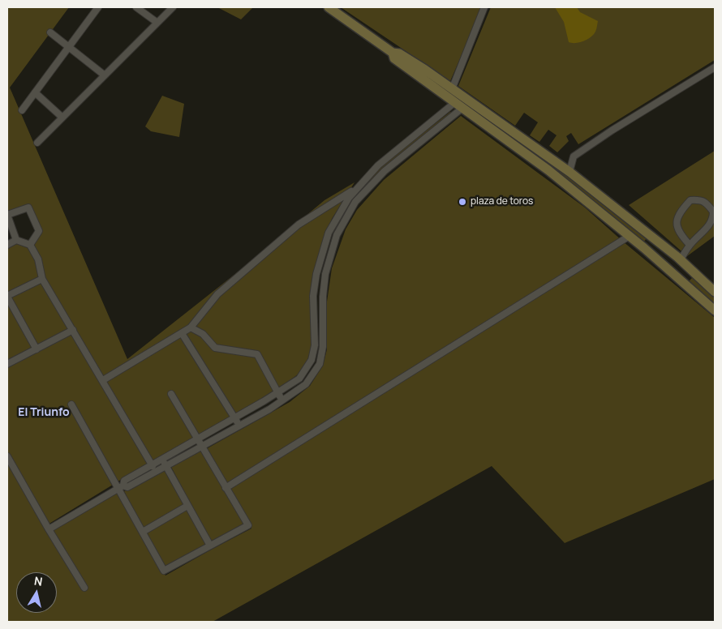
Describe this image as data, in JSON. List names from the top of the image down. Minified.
{"districts":["El Triunfo"],"places":["plaza de toros"],"north":"top"}
